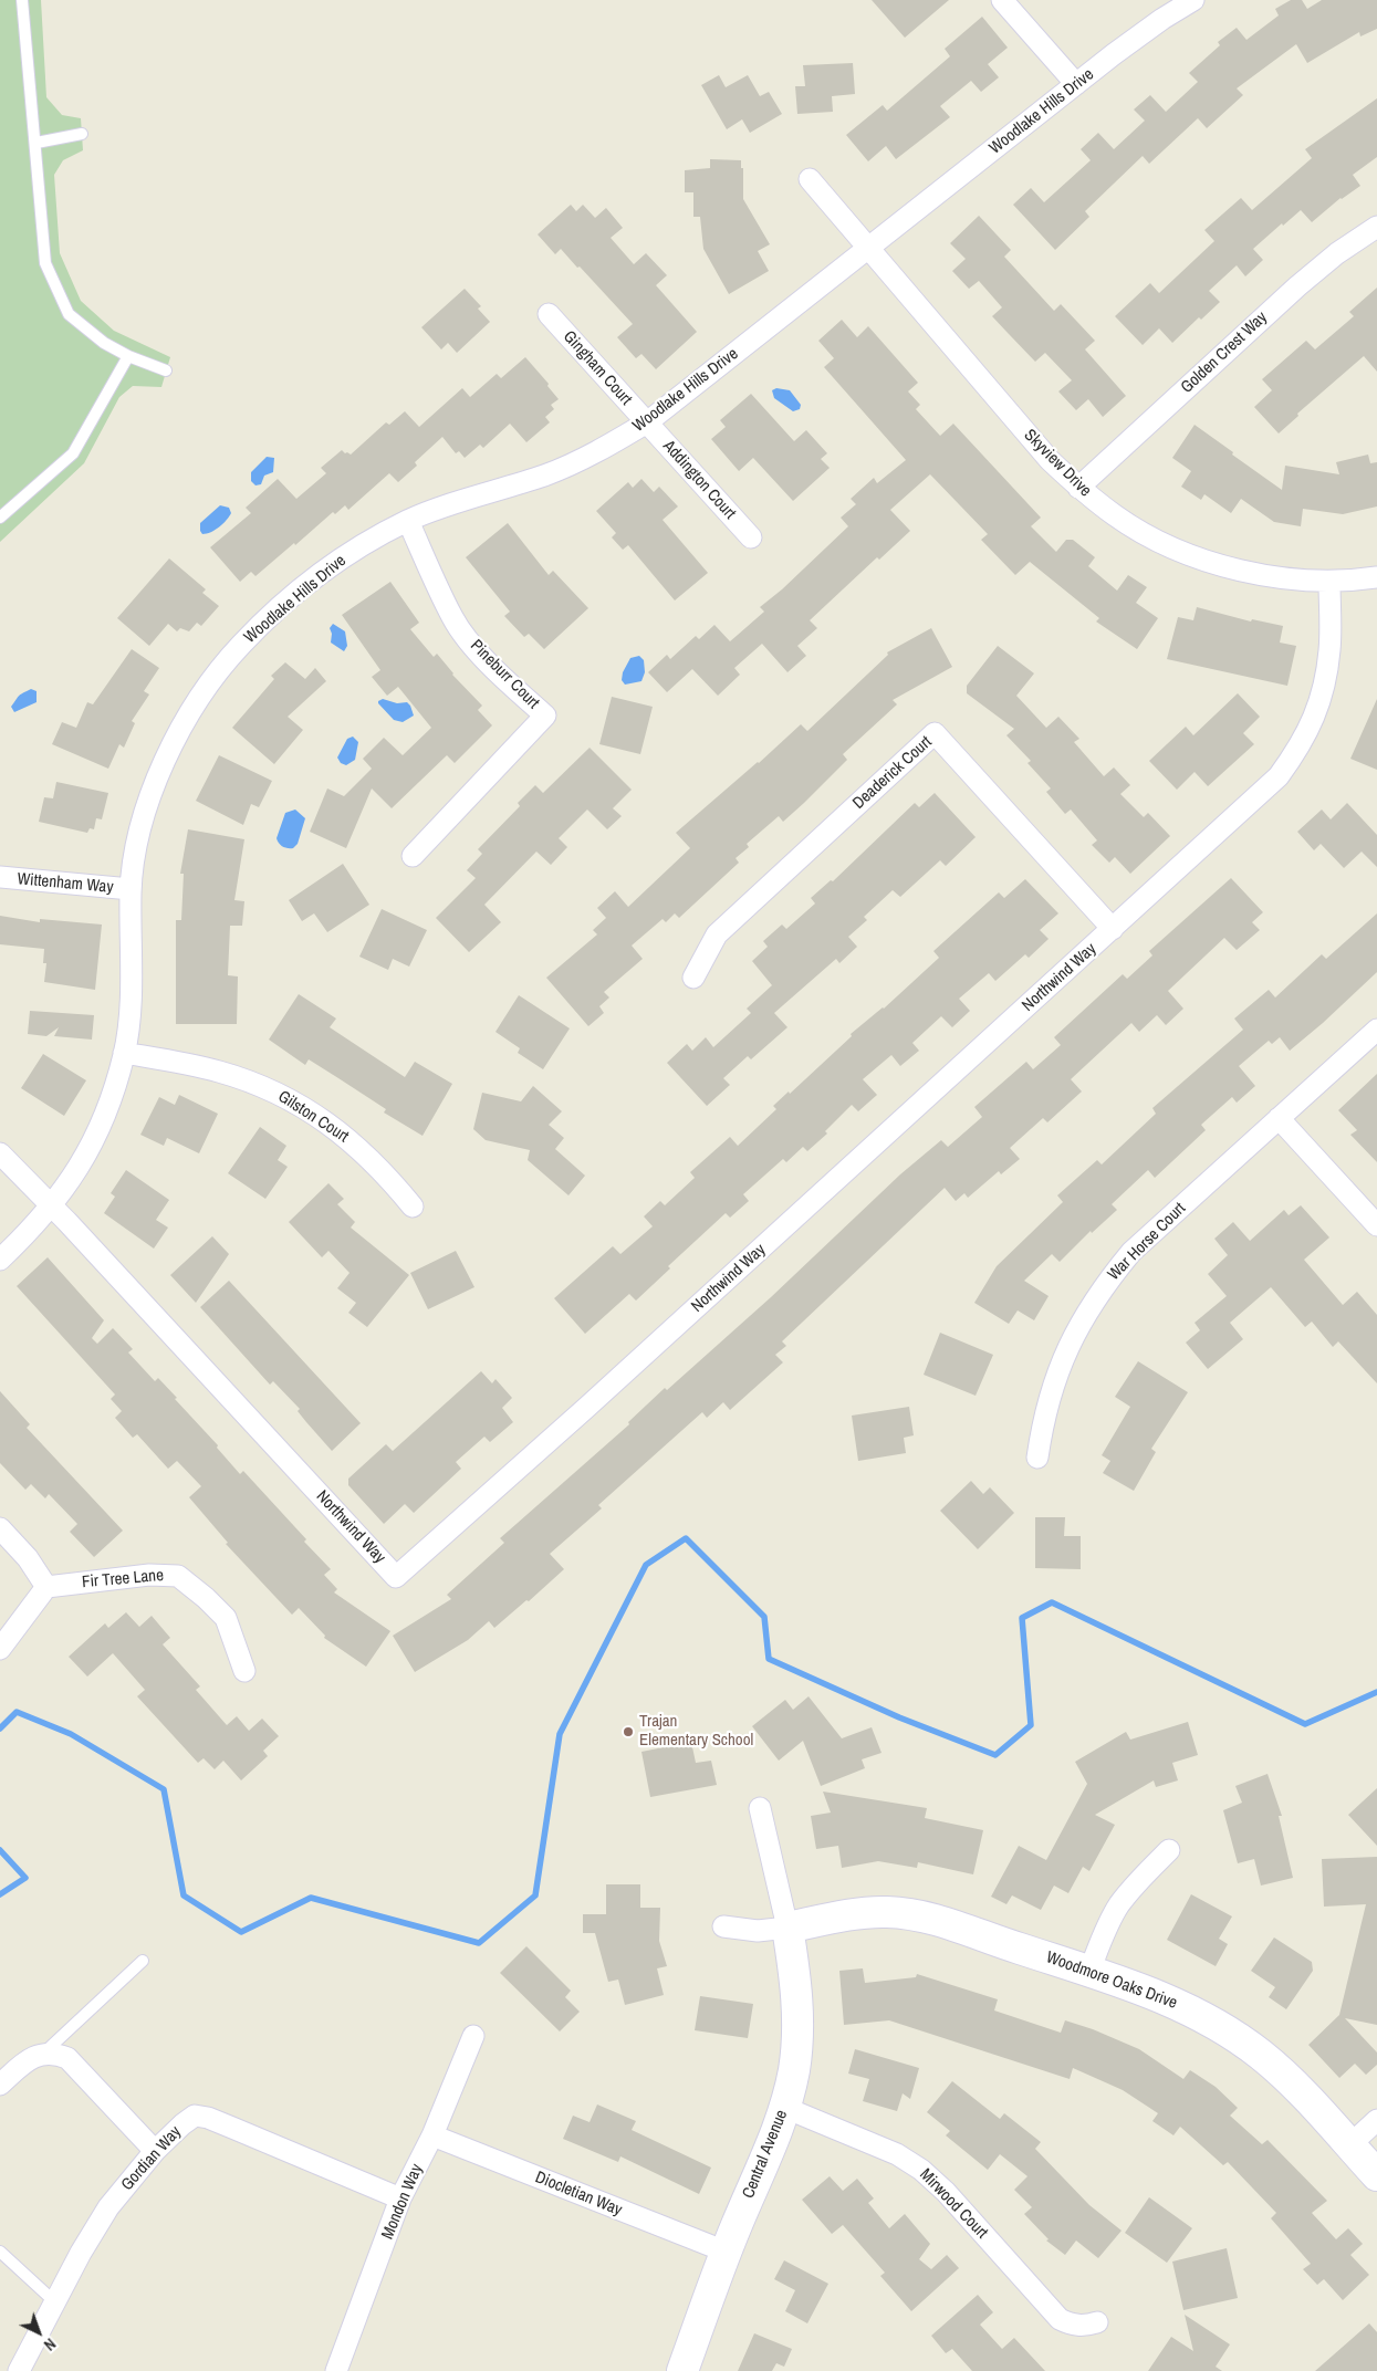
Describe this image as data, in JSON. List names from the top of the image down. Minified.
{"streets":{"street":["Woodlake Hills Drive","Golden Crest Way","Gingham Court","Skyview Drive","Addington Court","Pineburr Court","Deaderick Court","Wittenham Way","Northwind Way","Gilston Court","War Horse Court","Fir Tree Lane","Woodmore Oaks Drive","Central Avenue","Gordian Way","Diocletian Way","Mondon Way","Mirwood Court"]},"crossings":[["Woodlake Hills Drive","Gingham Court"],["Woodlake Hills Drive","Skyview Drive"],["Woodlake Hills Drive","Addington Court"],["Woodlake Hills Drive","Pineburr Court"],["Woodlake Hills Drive","Wittenham Way"],["Woodlake Hills Drive","Northwind Way"],["Woodlake Hills Drive","Gilston Court"],["Golden Crest Way","Skyview Drive"],["Gingham Court","Addington Court"],["Skyview Drive","Northwind Way"],["Deaderick Court","Northwind Way"],["Woodmore Oaks Drive","Central Avenue"],["Central Avenue","Diocletian Way"],["Central Avenue","Mirwood Court"],["Gordian Way","Mondon Way"],["Diocletian Way","Mondon Way"]],"places":["Trajan Elementary School"],"north":"bottom right"}
